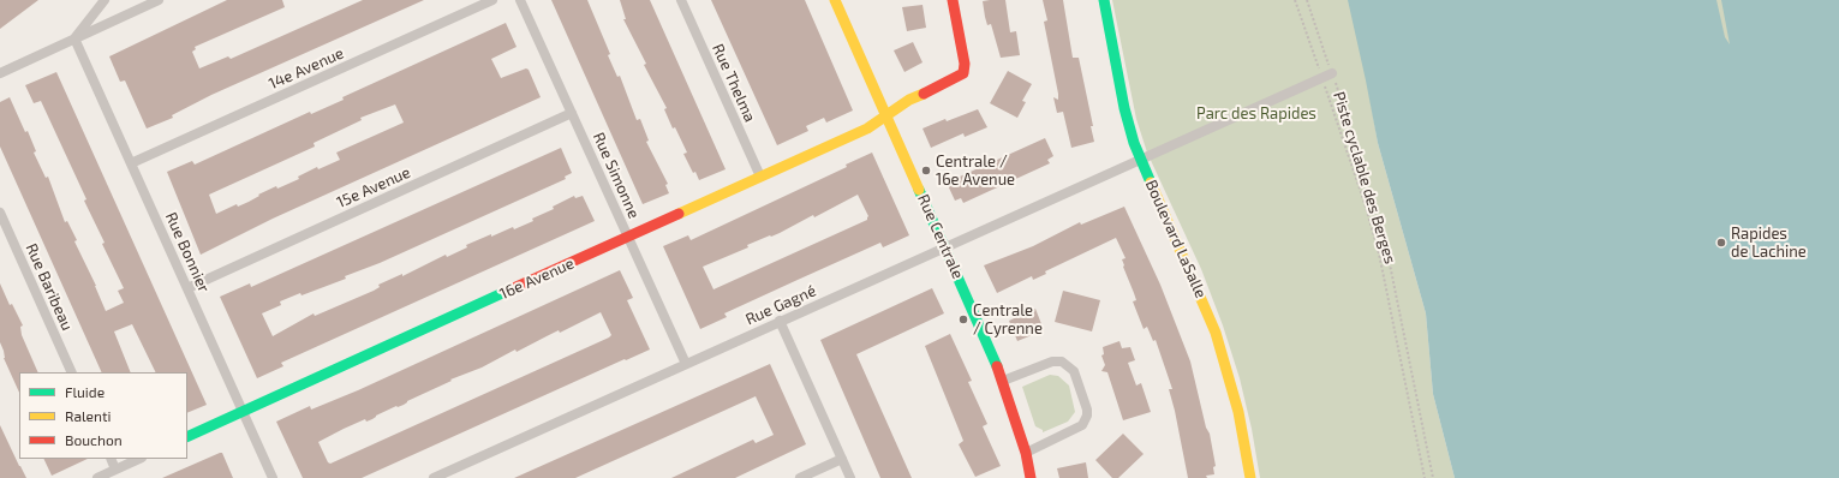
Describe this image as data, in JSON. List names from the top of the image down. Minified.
{"streets":{"street":["14e Avenue","Rue Thelma","Rue Simonne","15e Avenue","Rue Centrale","Boulevard LaSalle","Rue Bonnier","16e Avenue","Rue Baribeau","Rue Gagné"],"path":["Piste cyclable des Berges"]},"crossings":[["14e Avenue","Rue Bonnier"],["Rue Thelma","16e Avenue"],["Rue Simonne","15e Avenue"],["Rue Simonne","16e Avenue"],["Rue Simonne","Rue Gagné"],["Piste cyclable des Berges","Rue Gagné"],["15e Avenue","Rue Bonnier"],["Rue Centrale","16e Avenue"],["Rue Centrale","Rue Gagné"],["Boulevard LaSalle","Rue Gagné"],["Rue Bonnier","16e Avenue"]],"parks":["Parc des Rapides"],"places":["Centrale / 16e Avenue","Rapides de Lachine","Centrale / Cyrenne"],"legend":["Fluide","Ralenti","Bouchon"]}
